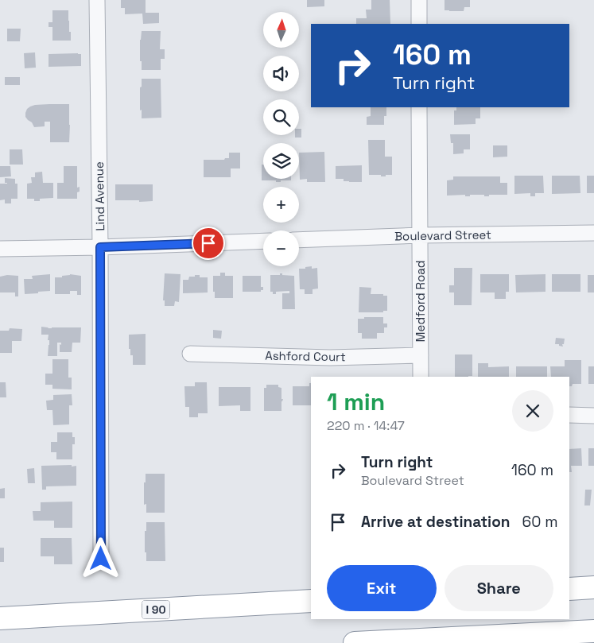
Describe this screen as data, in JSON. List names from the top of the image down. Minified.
{"streets":{"highway":["I 90"],"street":["Lind Avenue","Boulevard Street","Medford Road","Ashford Court"]},"crossings":[["Boulevard Street","Medford Road"],["Medford Road","Ashford Court"]],"north":"top","page":{"map_buttons":["+","−"],"turn":["160 m","Turn right"],"heading":["1 min","220 m · 14:47"],"list":[{"name":"Turn right","note":"Boulevard Street","value":"160 m"},{"name":"Arrive at destination","value":"60 m"}],"buttons":["Exit","Share"]}}
